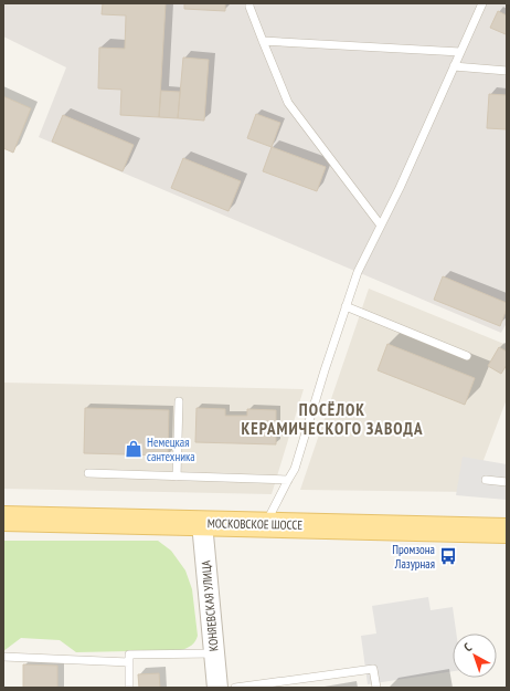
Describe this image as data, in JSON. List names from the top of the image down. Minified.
{"streets":{"main road":["МОСКОВСКОЕ ШОССЕ"],"street":["КОНЯЕВСКАЯ УЛИЦА"]},"crossings":[["МОСКОВСКОЕ ШОССЕ","КОНЯЕВСКАЯ УЛИЦА"]],"districts":["ПОСЁЛОК КЕРАМИЧЕСКОГО ЗАВОДА"],"places":{"shop":["Немецкая сантехника"],"bus stop":["Промзона Лазурная"]},"north":"top left"}
